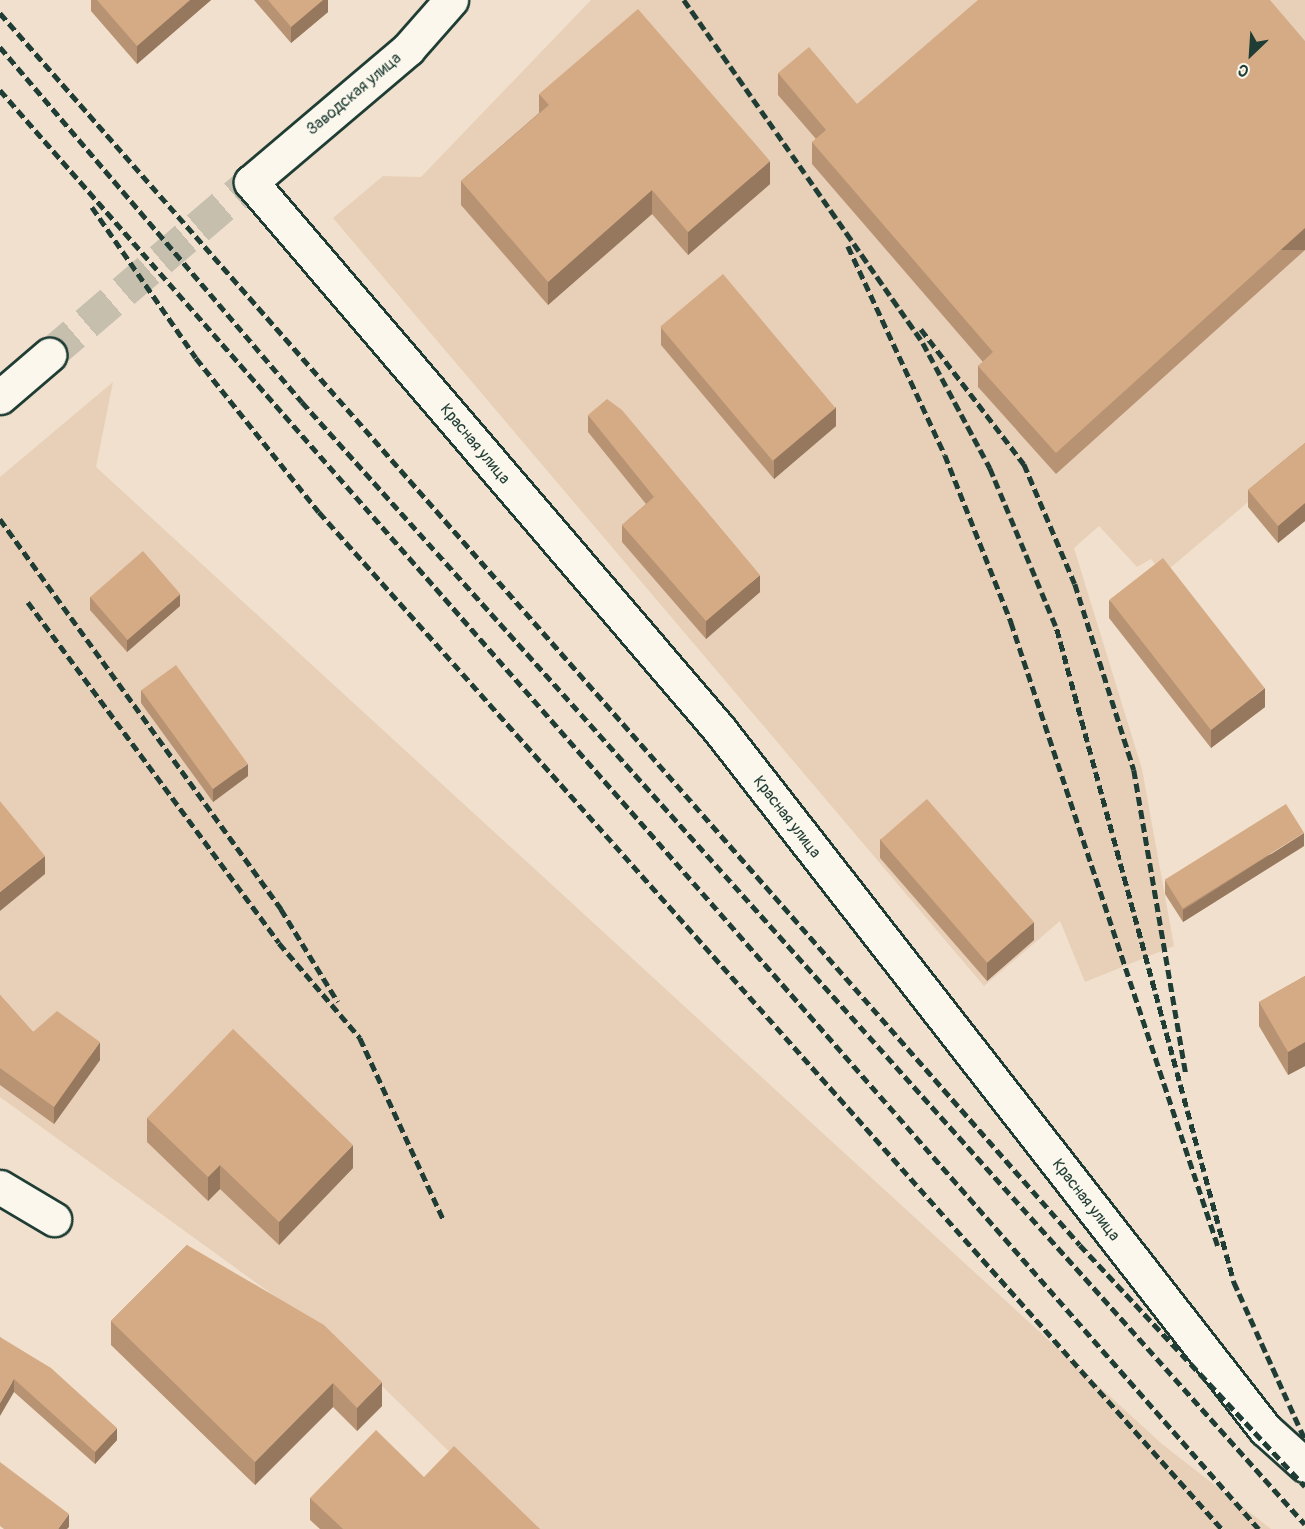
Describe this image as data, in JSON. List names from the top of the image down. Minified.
{"streets":{"main road":["Заводская улица","Красная улица"]},"crossings":[["Заводская улица","Красная улица"]],"north":"bottom left"}
